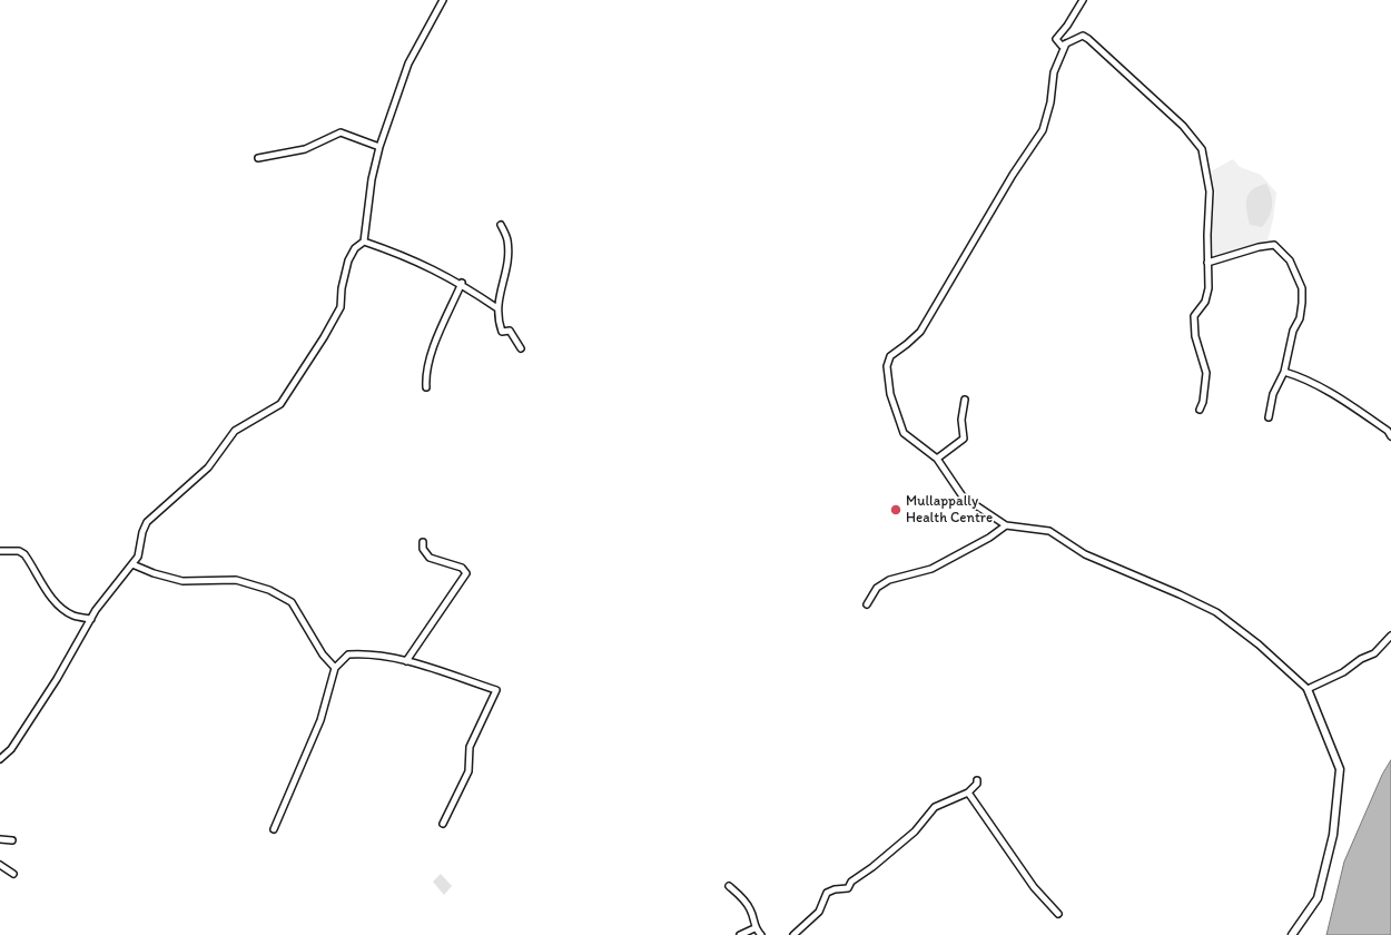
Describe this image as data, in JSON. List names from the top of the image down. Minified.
{"places":["Mullappally Health Centre"]}
